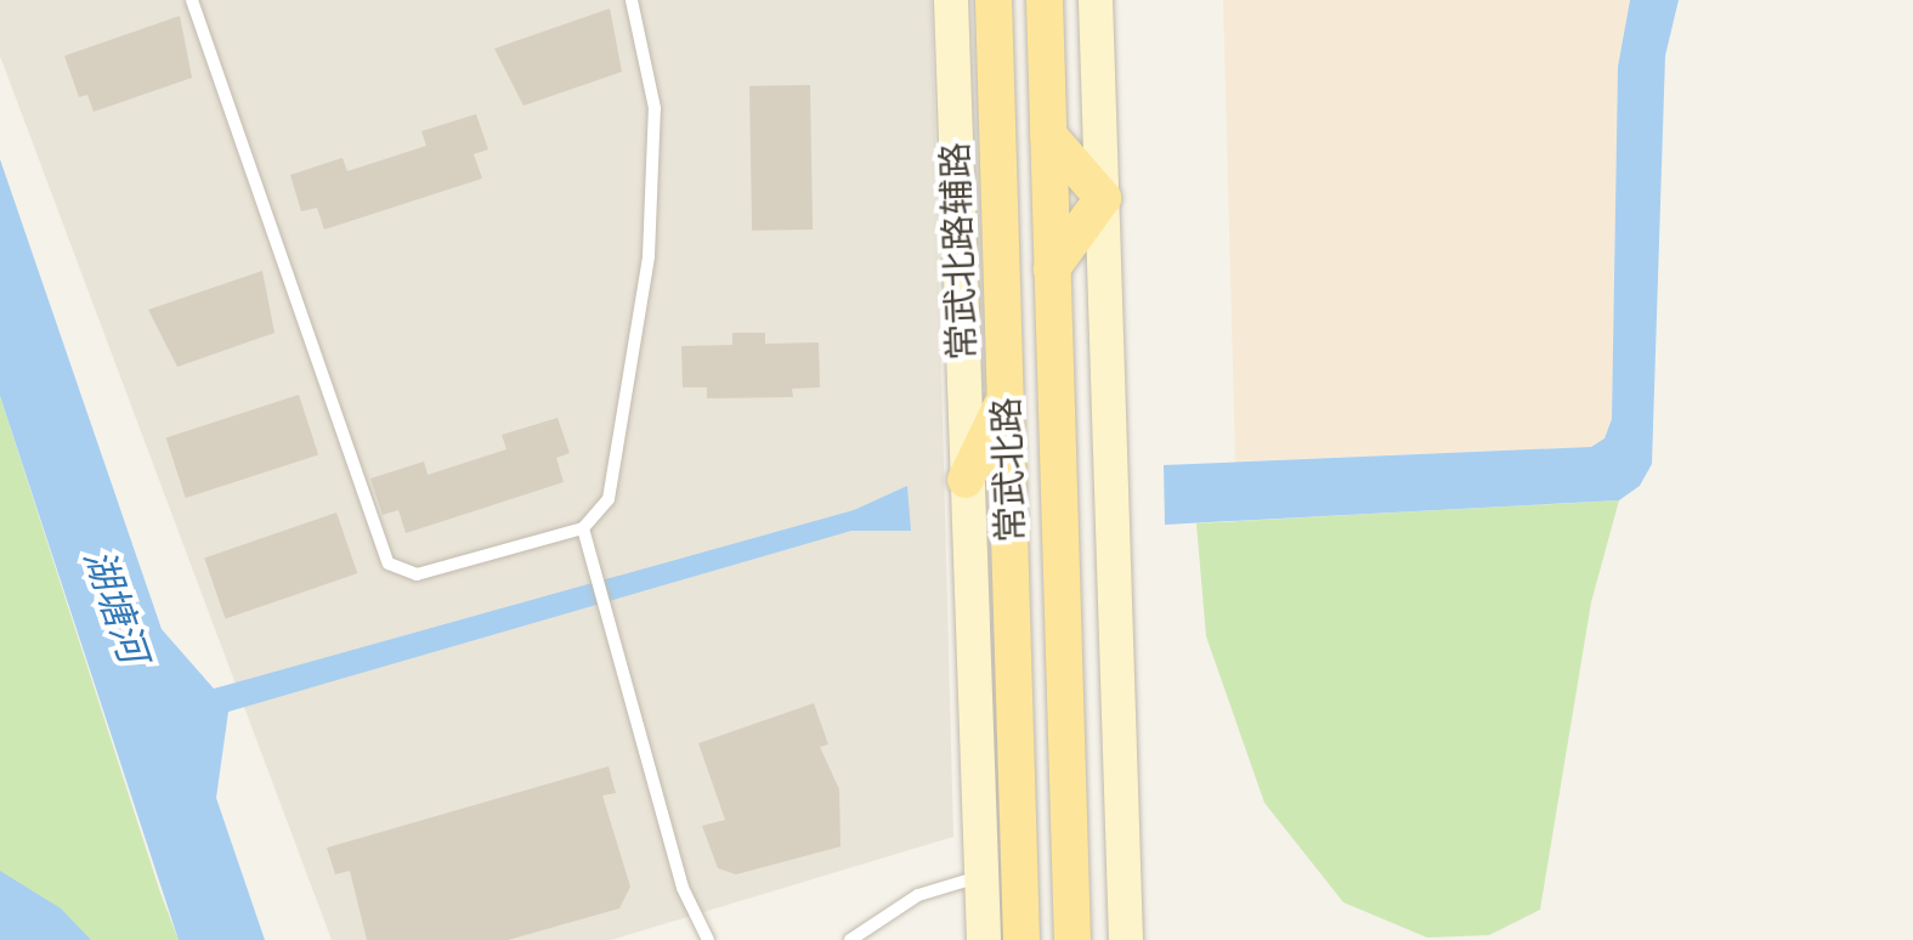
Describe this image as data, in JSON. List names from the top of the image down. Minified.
{"streets":{"main road":["常武北路"],"street":["常武北路辅路"]},"water":["湖塘河"]}
